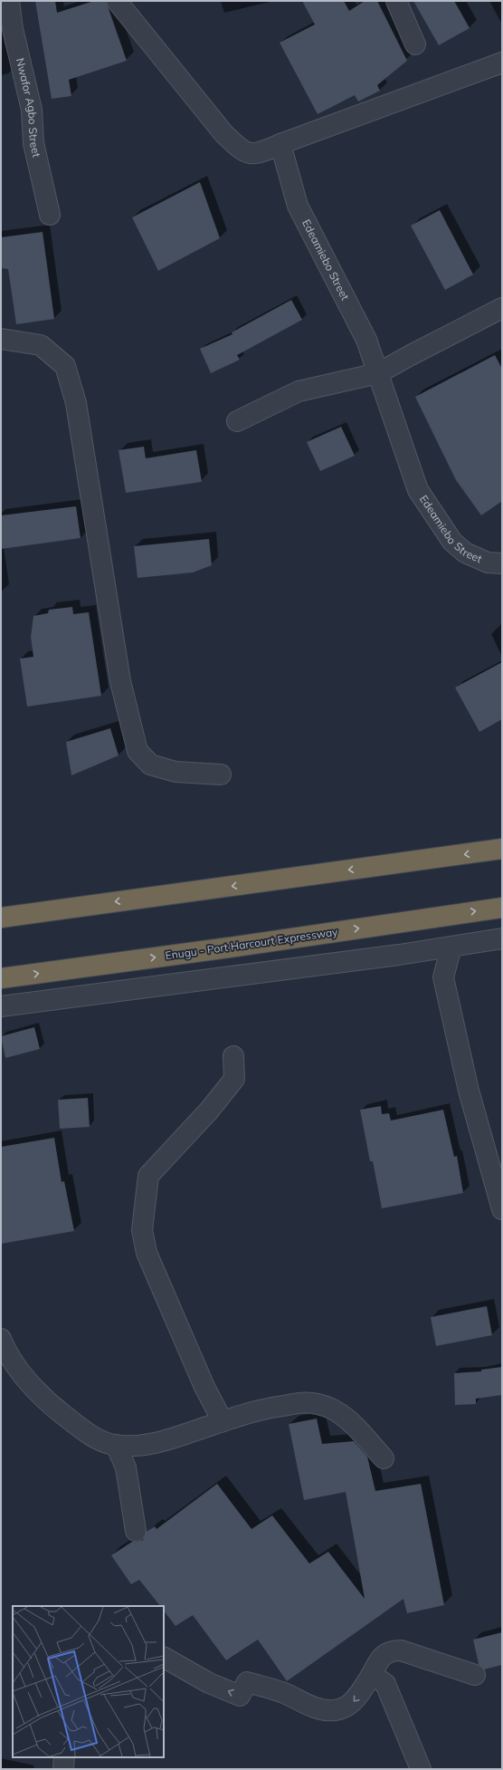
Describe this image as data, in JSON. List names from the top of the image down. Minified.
{"streets":{"highway":["Enugu - Port Harcourt Expressway"],"street":["Nwafor Agbo Street","Edeamiebo Street"]}}
